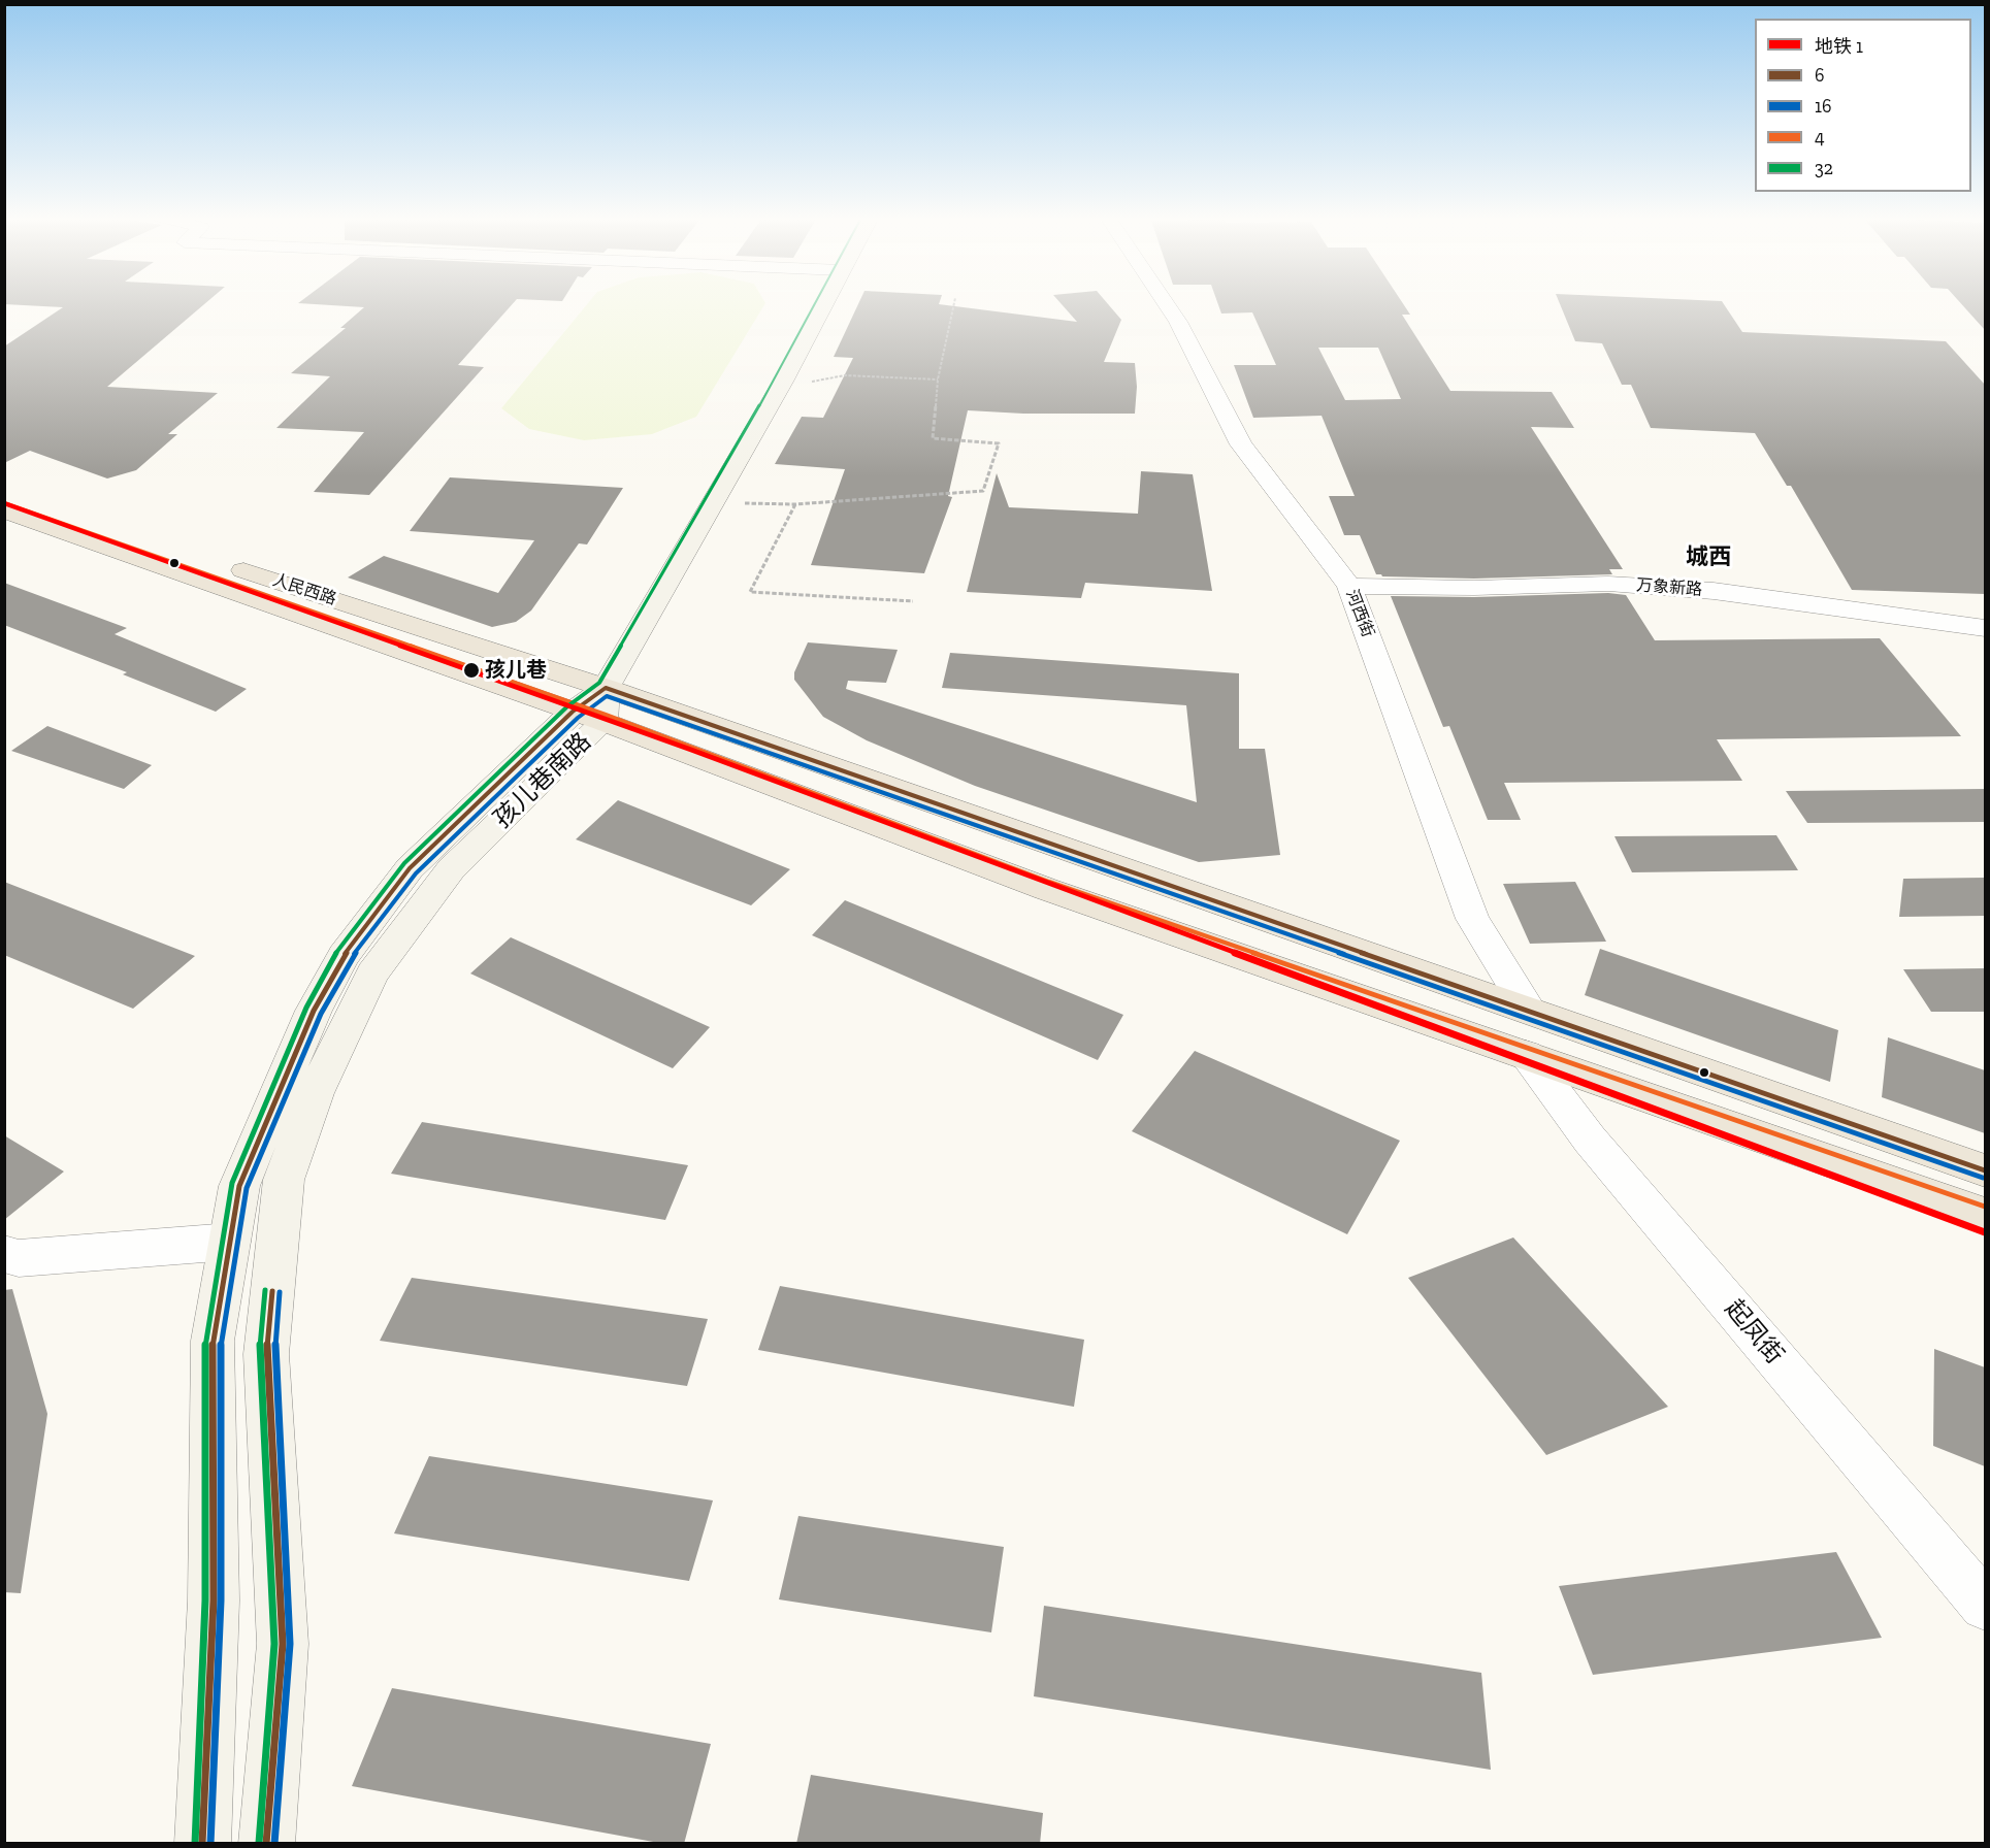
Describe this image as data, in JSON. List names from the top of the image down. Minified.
{"streets":{"main road":["人民西路","孩儿巷南路"],"street":["万象新路","河西街","起凤街"]},"crossings":[["万象新路","河西街"],["人民西路","孩儿巷南路"]],"districts":["城西"],"places":["孩儿巷"],"lines":["transit line 32","metro line 1","transit line 4","transit line 6","transit line 16"],"legend":["地铁 1","6","16","4","32"]}
